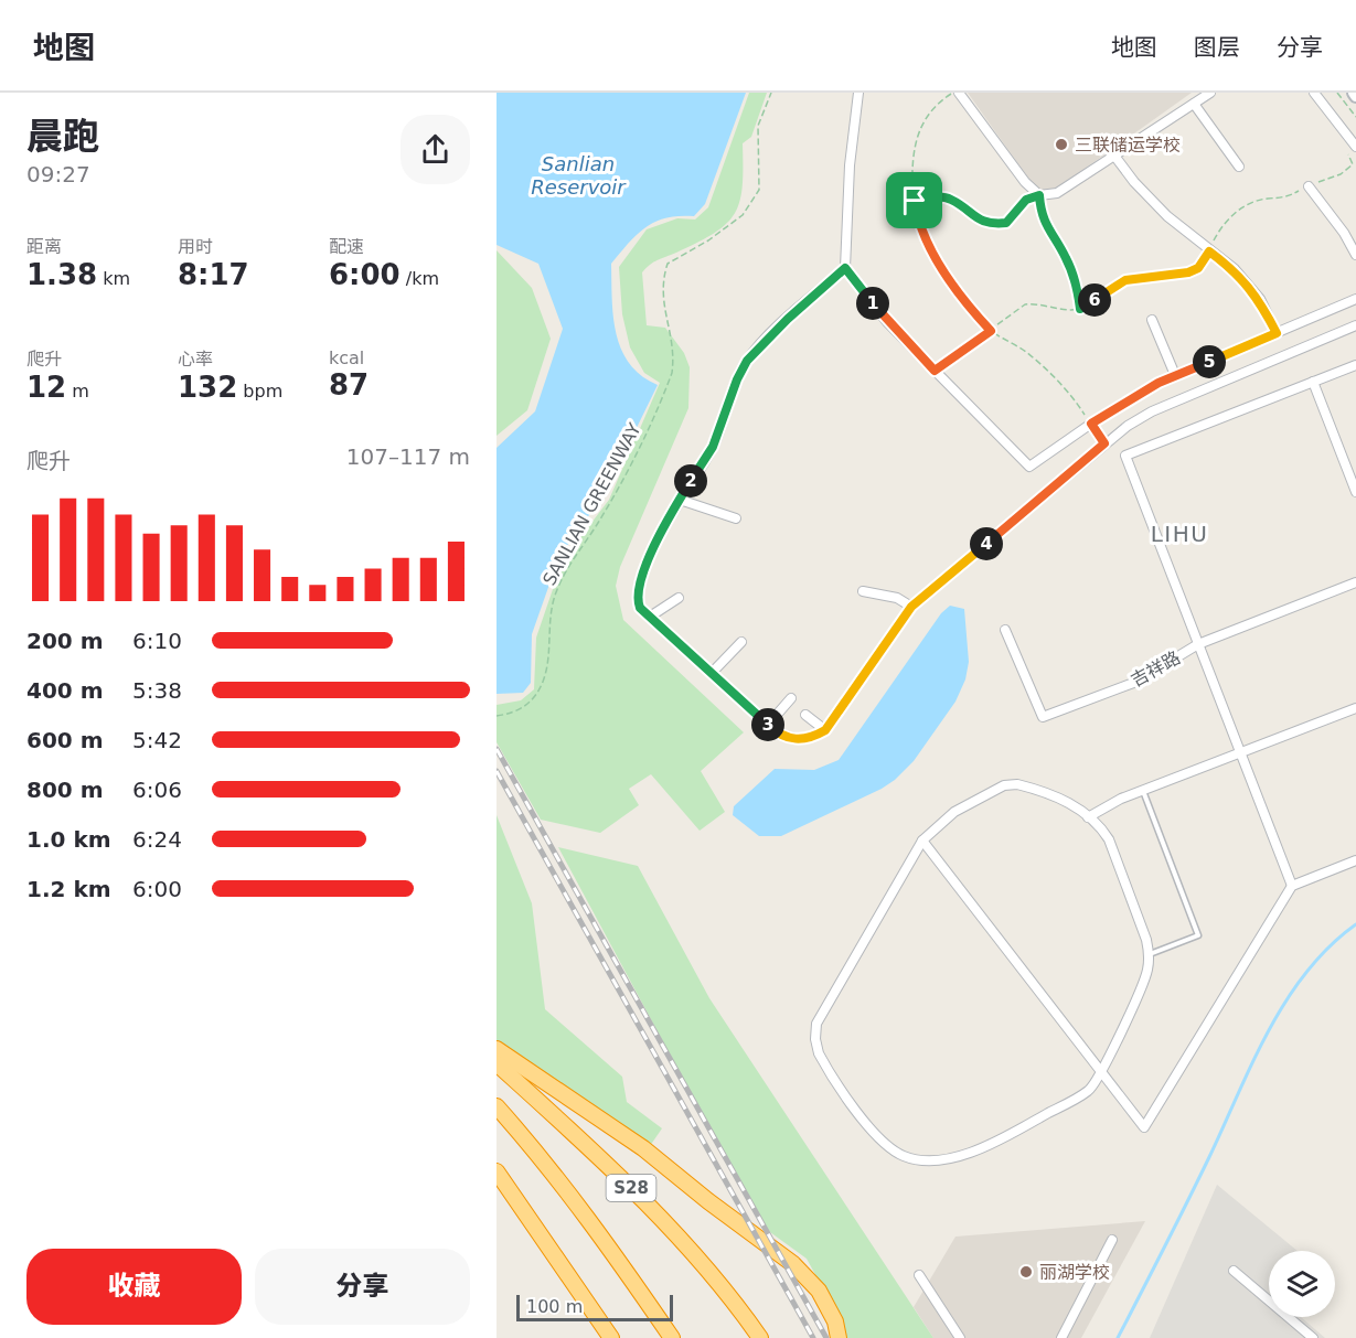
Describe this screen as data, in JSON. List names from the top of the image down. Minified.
{"streets":{"highway":["S28"],"street":["吉祥路"],"path":["SANLIAN GREENWAY"]},"districts":["LIHU"],"water":["Sanlian Reservoir"],"places":["三联储运学校","丽湖学校"],"scale_bar":"100 m","page":{"header":"地图","nav":["地图","图层","分享"],"heading":["晨跑","09:27"],"stats":[["距离","1.38 km"],["用时","8:17"],["配速","6:00 /km"],["爬升","12 m"],["心率","132 bpm"],["kcal","87"]],"pins":["6","1","5","2","4","3"],"chart":["爬升","107–117 m"],"list":[{"name":"200 m","note":"6:10"},{"name":"400 m","note":"5:38"},{"name":"600 m","note":"5:42"},{"name":"800 m","note":"6:06"},{"name":"1.0 km","note":"6:24"},{"name":"1.2 km","note":"6:00"}],"buttons":["收藏","分享"],"scale":"100 m"}}
